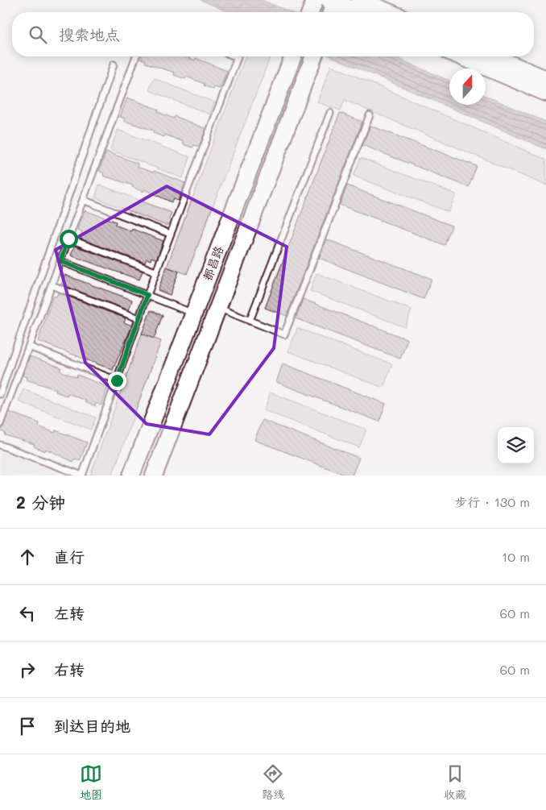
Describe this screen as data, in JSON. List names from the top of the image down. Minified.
{"streets":{"main road":["都昌路"]},"north":"top","page":{"search":"搜索地点","heading":["2 分钟","步行 · 130 m"],"list":[["直行","10 m"],["左转","60 m"],["右转","60 m"],"到达目的地"],"nav":["地图","路线","收藏"]}}
